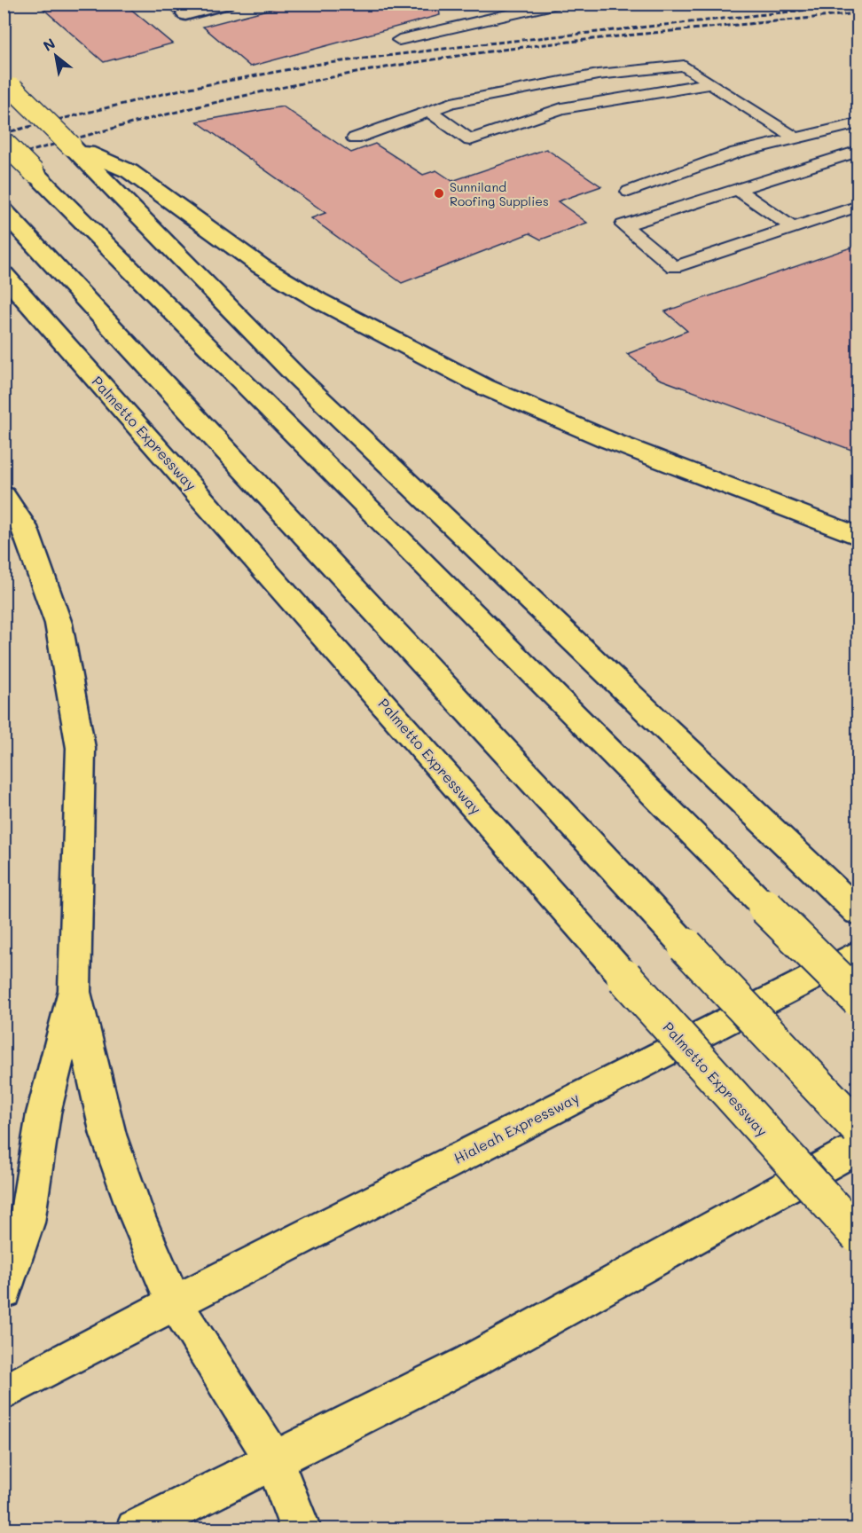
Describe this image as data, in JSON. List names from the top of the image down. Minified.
{"streets":{"main road":["Palmetto Expressway","Hialeah Expressway"]},"places":["Sunniland Roofing Supplies"],"north":"top left"}
